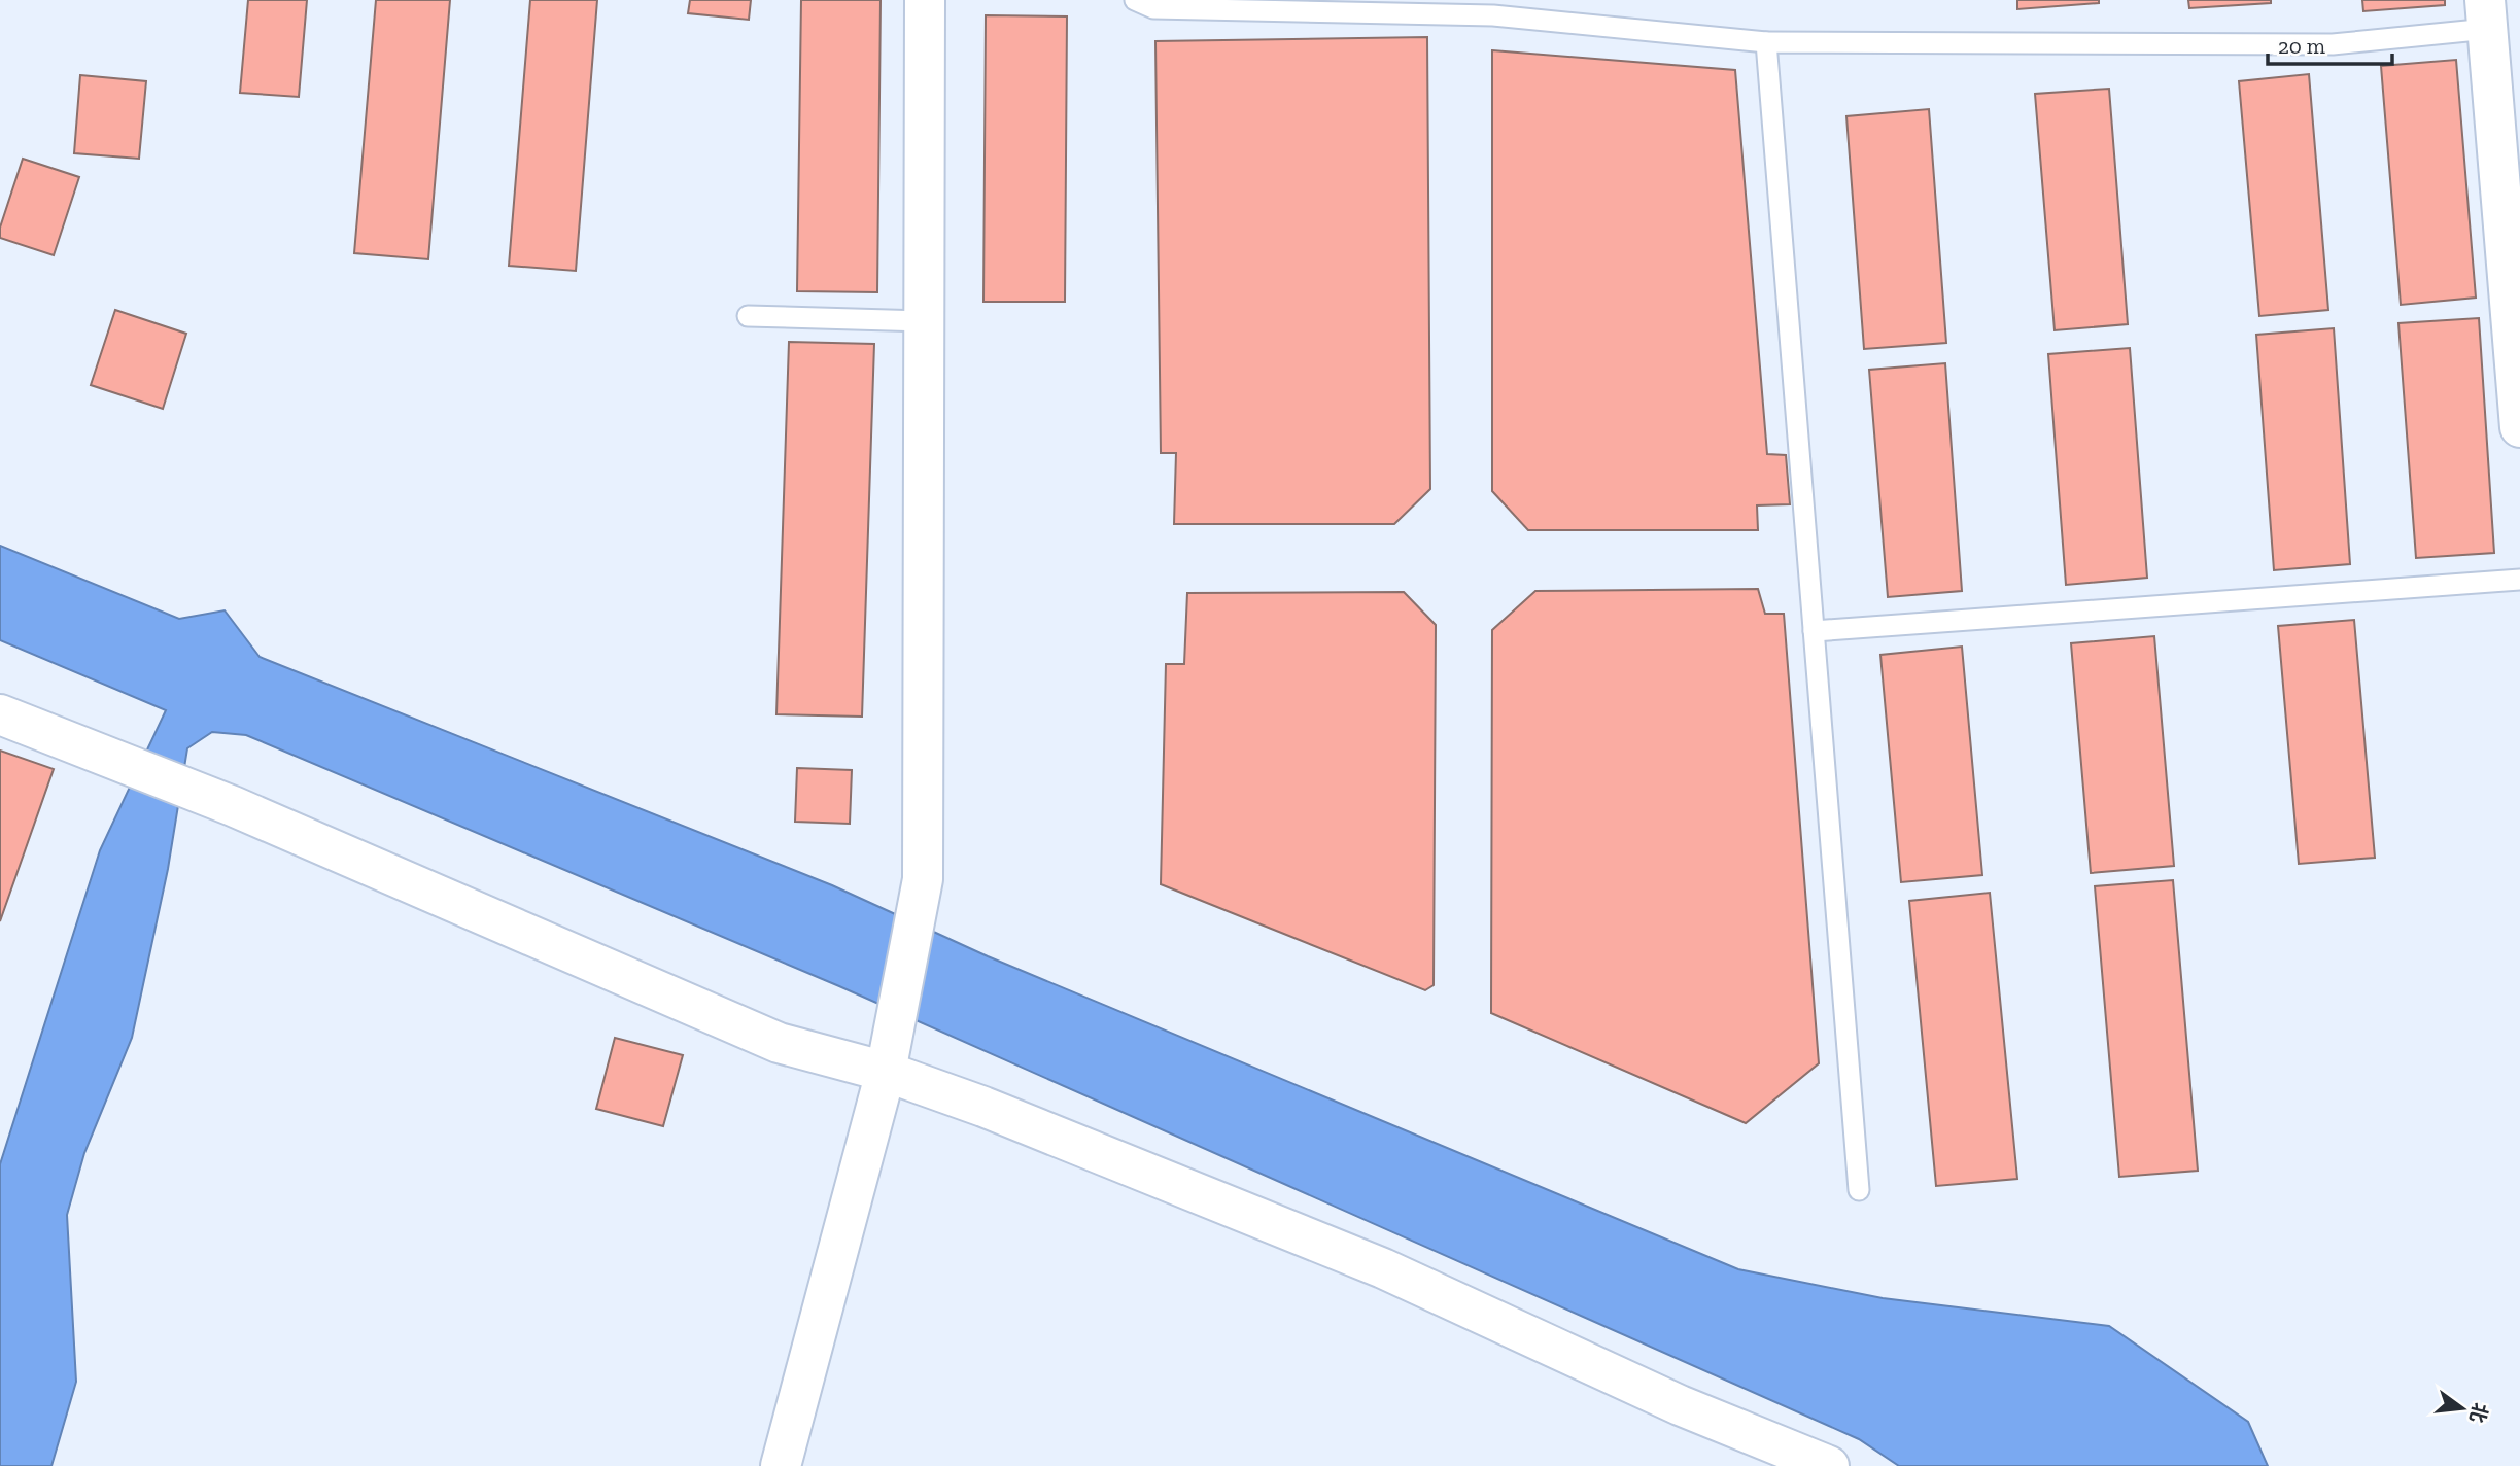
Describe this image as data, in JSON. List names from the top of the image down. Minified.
{"scale_bar":"20 m","north":"right"}
